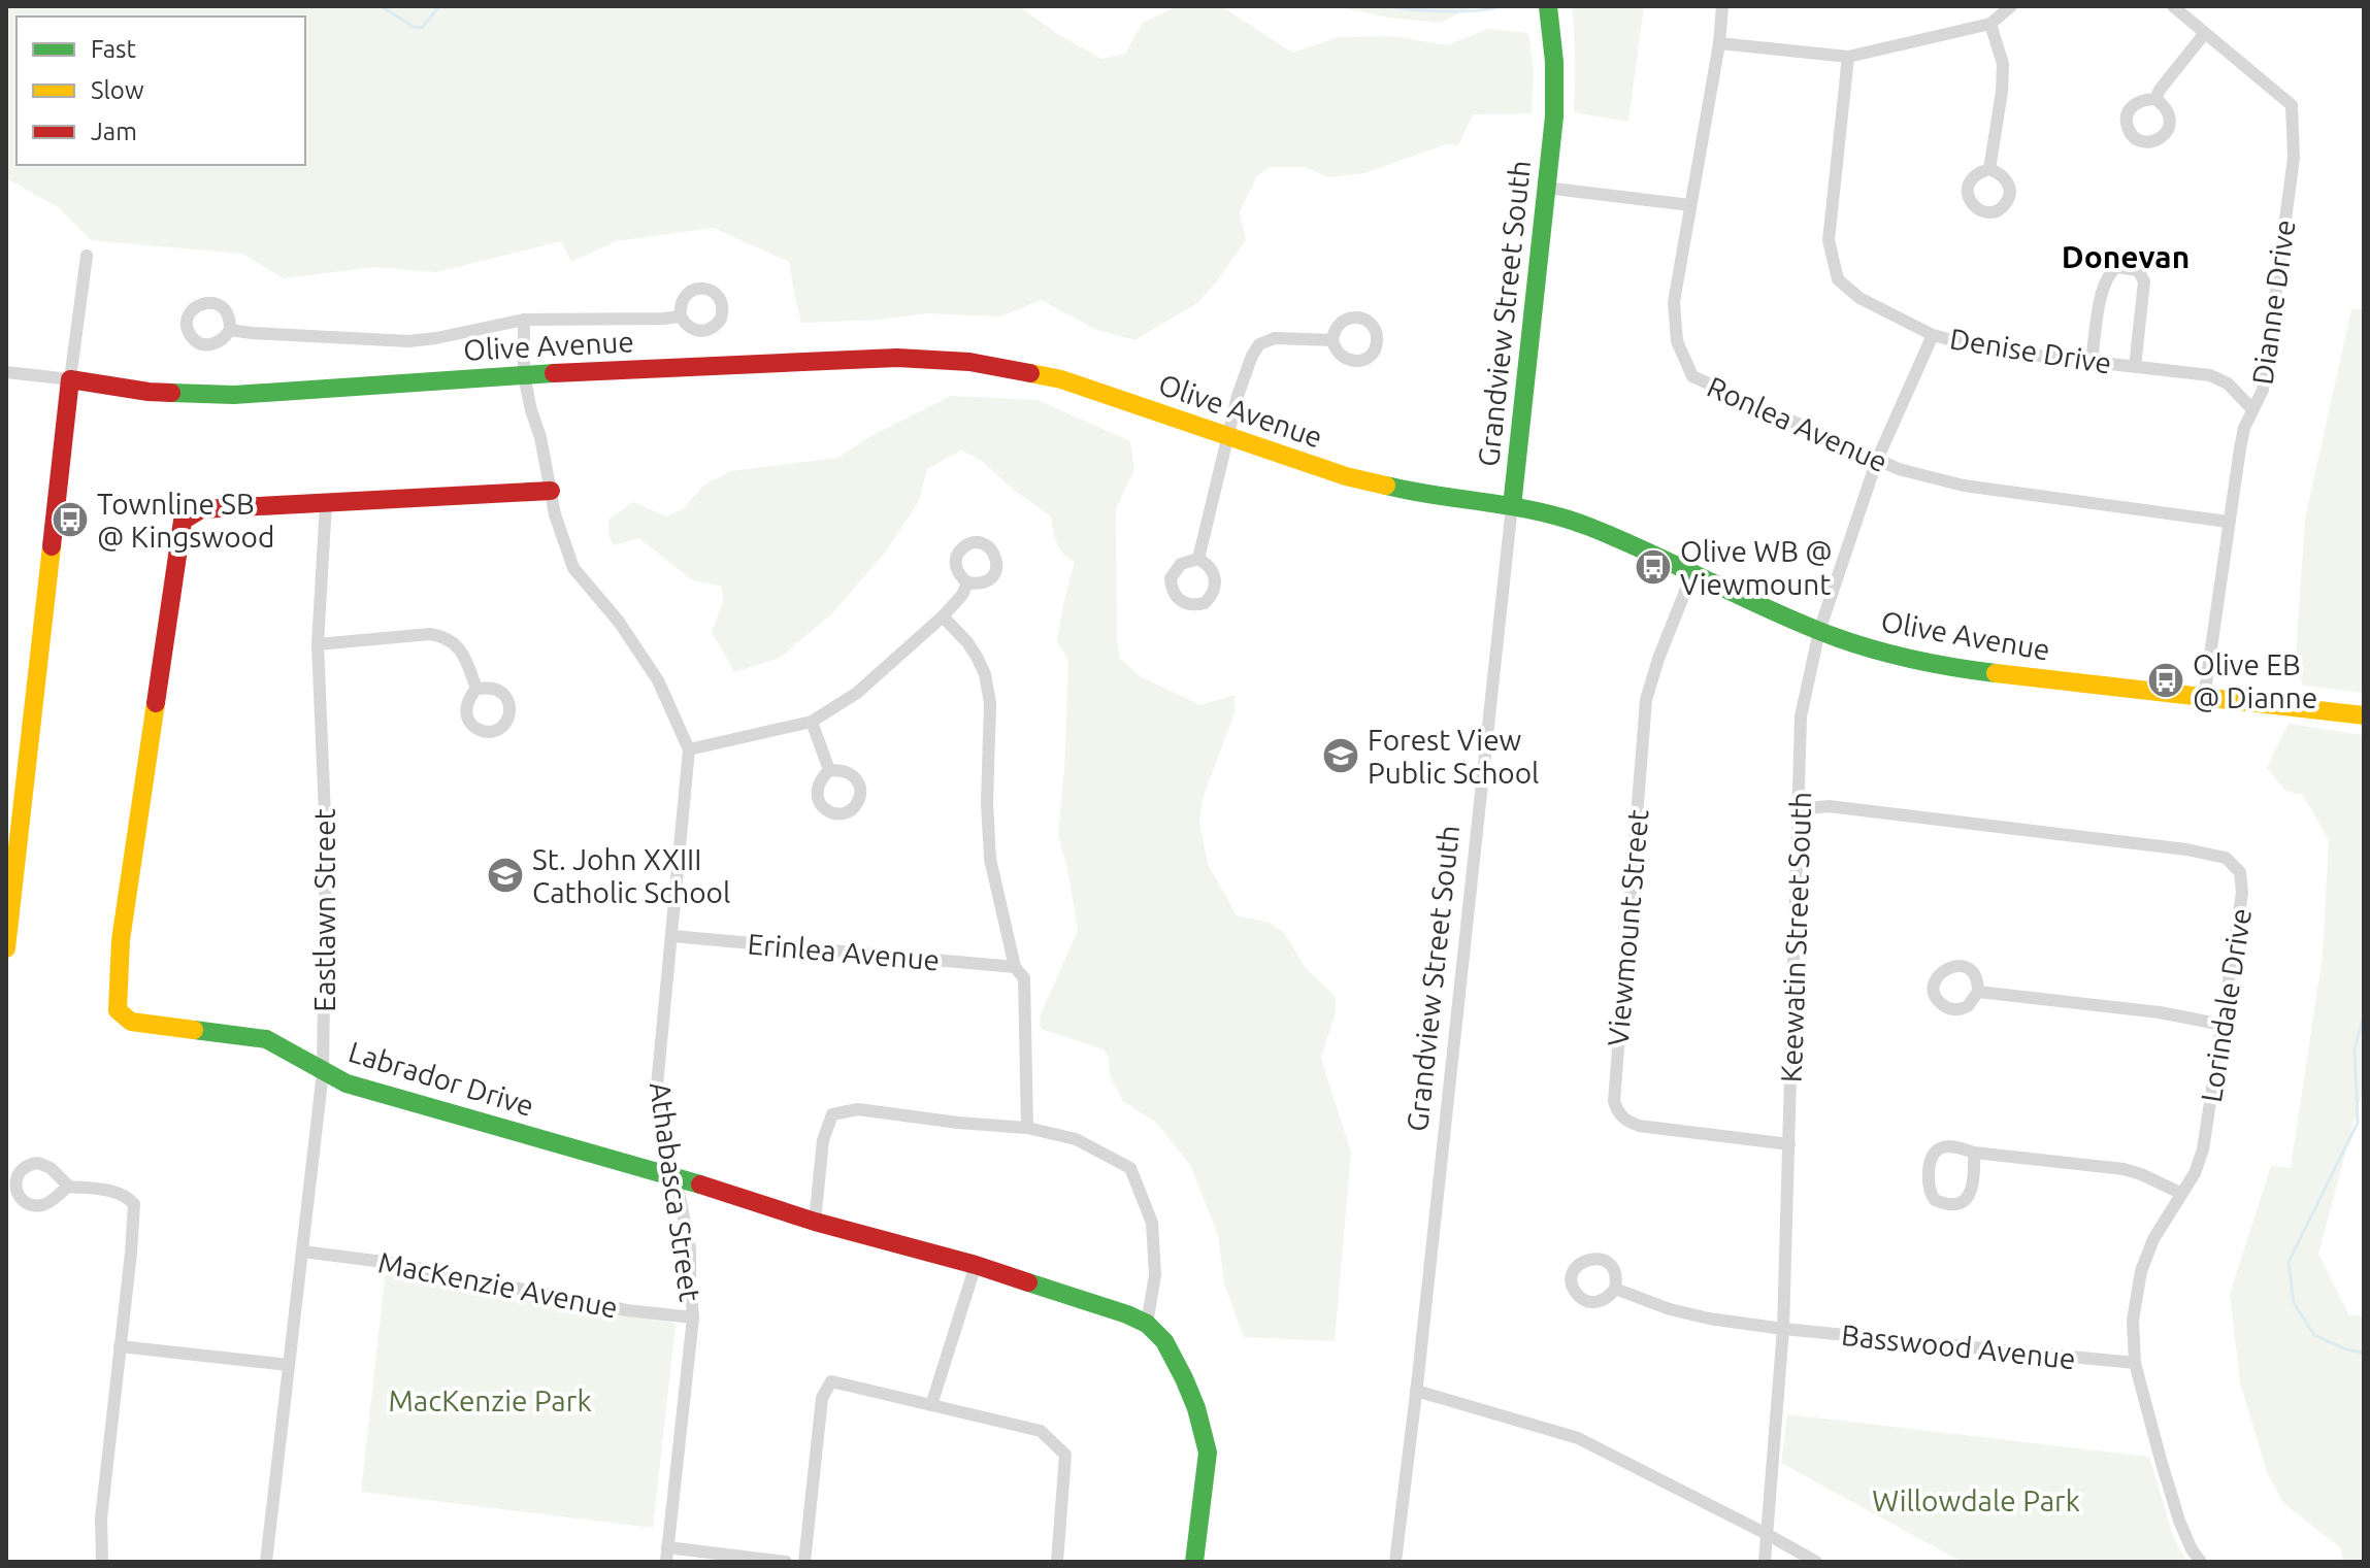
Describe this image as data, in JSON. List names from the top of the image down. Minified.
{"streets":{"main road":["Grandview Street South","Olive Avenue","Labrador Drive"],"street":["Dianne Drive","Denise Drive","Ronlea Avenue","Eastlawn Street","Viewmount Street","Keewatin Street South","Erinlea Avenue","Lorindale Drive","Athabasca Street","MacKenzie Avenue","Basswood Avenue"]},"crossings":[["Dianne Drive","Olive Avenue"],["Dianne Drive","Denise Drive"],["Dianne Drive","Ronlea Avenue"],["Grandview Street South","Olive Avenue"],["Olive Avenue","Viewmount Street"],["Olive Avenue","Keewatin Street South"],["Olive Avenue","Athabasca Street"],["Denise Drive","Keewatin Street South"],["Ronlea Avenue","Keewatin Street South"],["Eastlawn Street","Labrador Drive"],["Eastlawn Street","MacKenzie Avenue"],["Viewmount Street","Keewatin Street South"],["Keewatin Street South","Lorindale Drive"],["Keewatin Street South","Basswood Avenue"],["Erinlea Avenue","Athabasca Street"],["Lorindale Drive","Basswood Avenue"],["Labrador Drive","Athabasca Street"],["Athabasca Street","MacKenzie Avenue"]],"districts":["Donevan"],"parks":["MacKenzie Park","Willowdale Park"],"places":{"bus stop":["Townline SB @ Kingswood","Olive WB @ Viewmount","Olive EB @ Dianne"],"school or university":["Forest View Public School","St. John XXIII Catholic School"]},"legend":["Fast","Slow","Jam"]}
